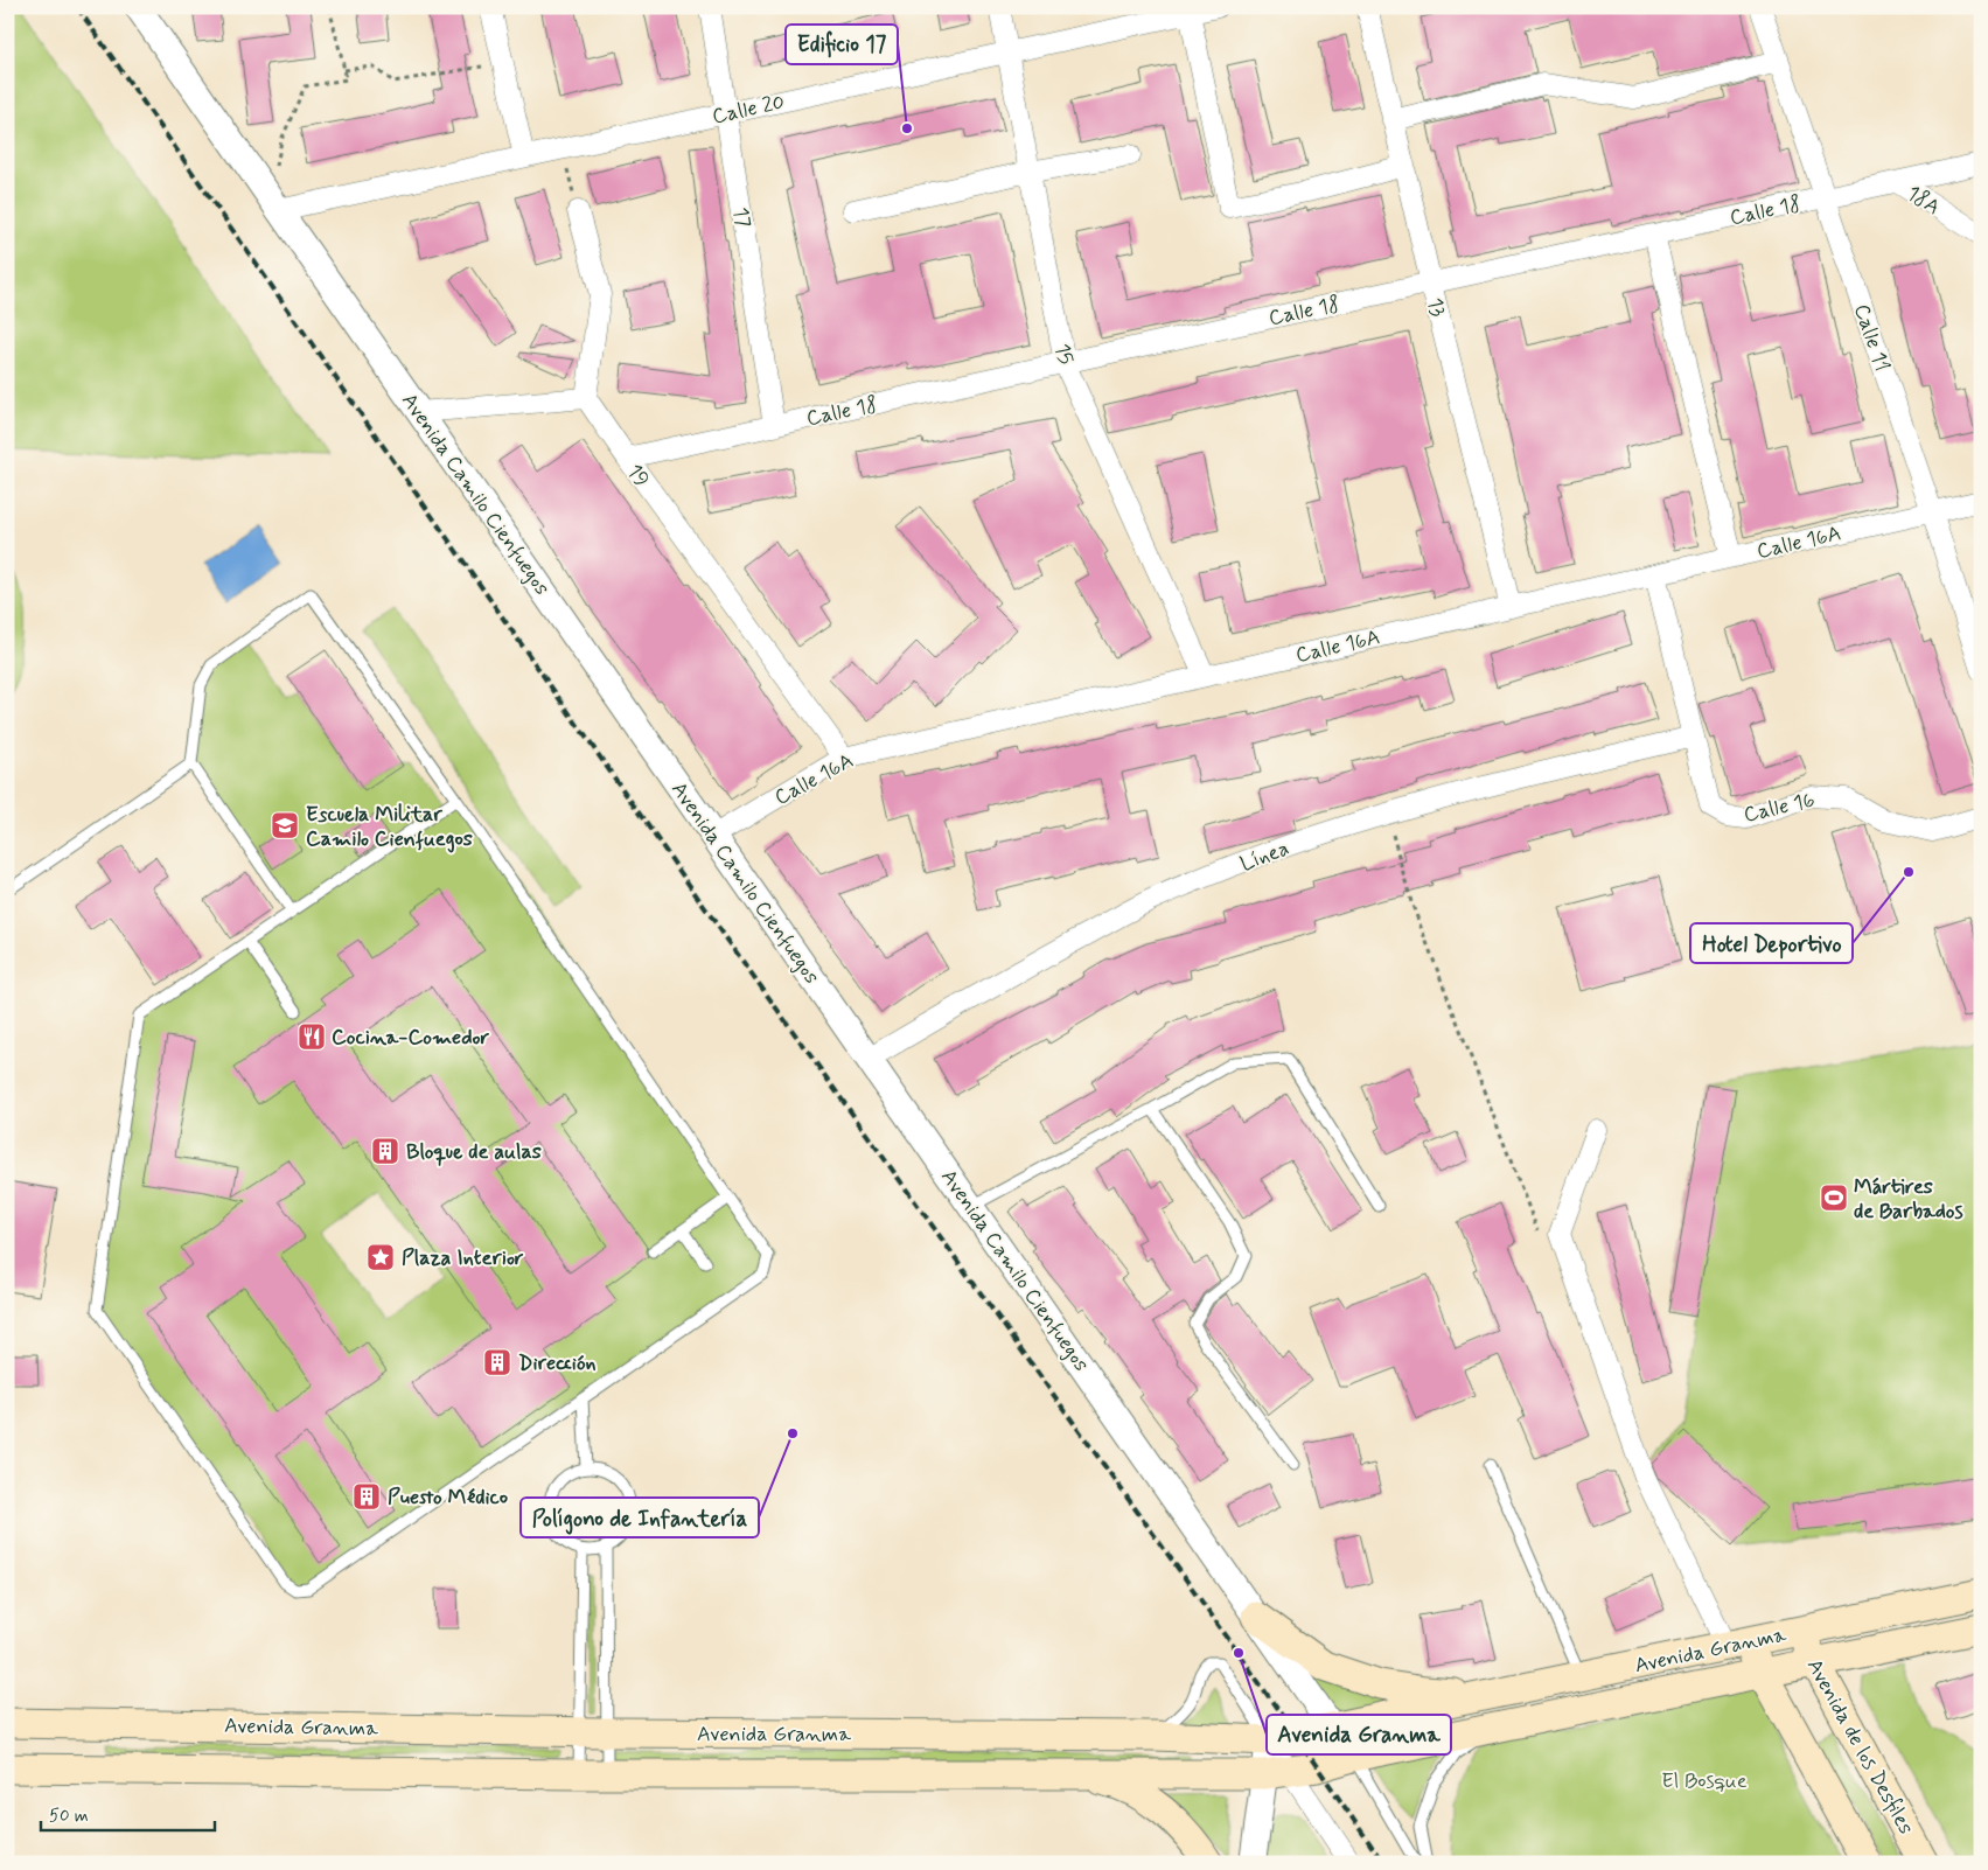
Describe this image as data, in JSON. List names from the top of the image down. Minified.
{"streets":{"main road":["Avenida Granma","Avenida de los Desfiles"],"street":["Calle 20","18A","Calle 18","17","13","Calle 11","15","19","Avenida Camilo Cienfuegos","Calle 16A","Calle 16","Línea"]},"crossings":[["Calle 20","17"],["Calle 20","15"],["Calle 20","Avenida Camilo Cienfuegos"],["18A","Calle 18"],["Calle 18","17"],["Calle 18","13"],["Calle 18","Calle 11"],["Calle 18","15"],["Calle 18","19"],["13","Calle 16A"],["Calle 11","Calle 16A"],["15","Calle 16A"],["19","Calle 16A"],["Avenida Camilo Cienfuegos","Calle 16A"],["Avenida Camilo Cienfuegos","Línea"],["Avenida Camilo Cienfuegos","Avenida Granma"],["Calle 16","Línea"],["Avenida Granma","Avenida de los Desfiles"]],"parks":["El Bosque"],"places":{"other":["Edificio 17","Hotel Deportivo","Polígono de Infantería","Avenida Granma"],"school or university":["Escuela Militar Camilo Cienfuegos"],"restaurant":["Cocina-Comedor"],"building":["Bloque de aulas","Dirección","Puesto Médico"],"sports":["Mártires de Barbados"],"place":["Plaza Interior"]},"scale_bar":"50 m"}
